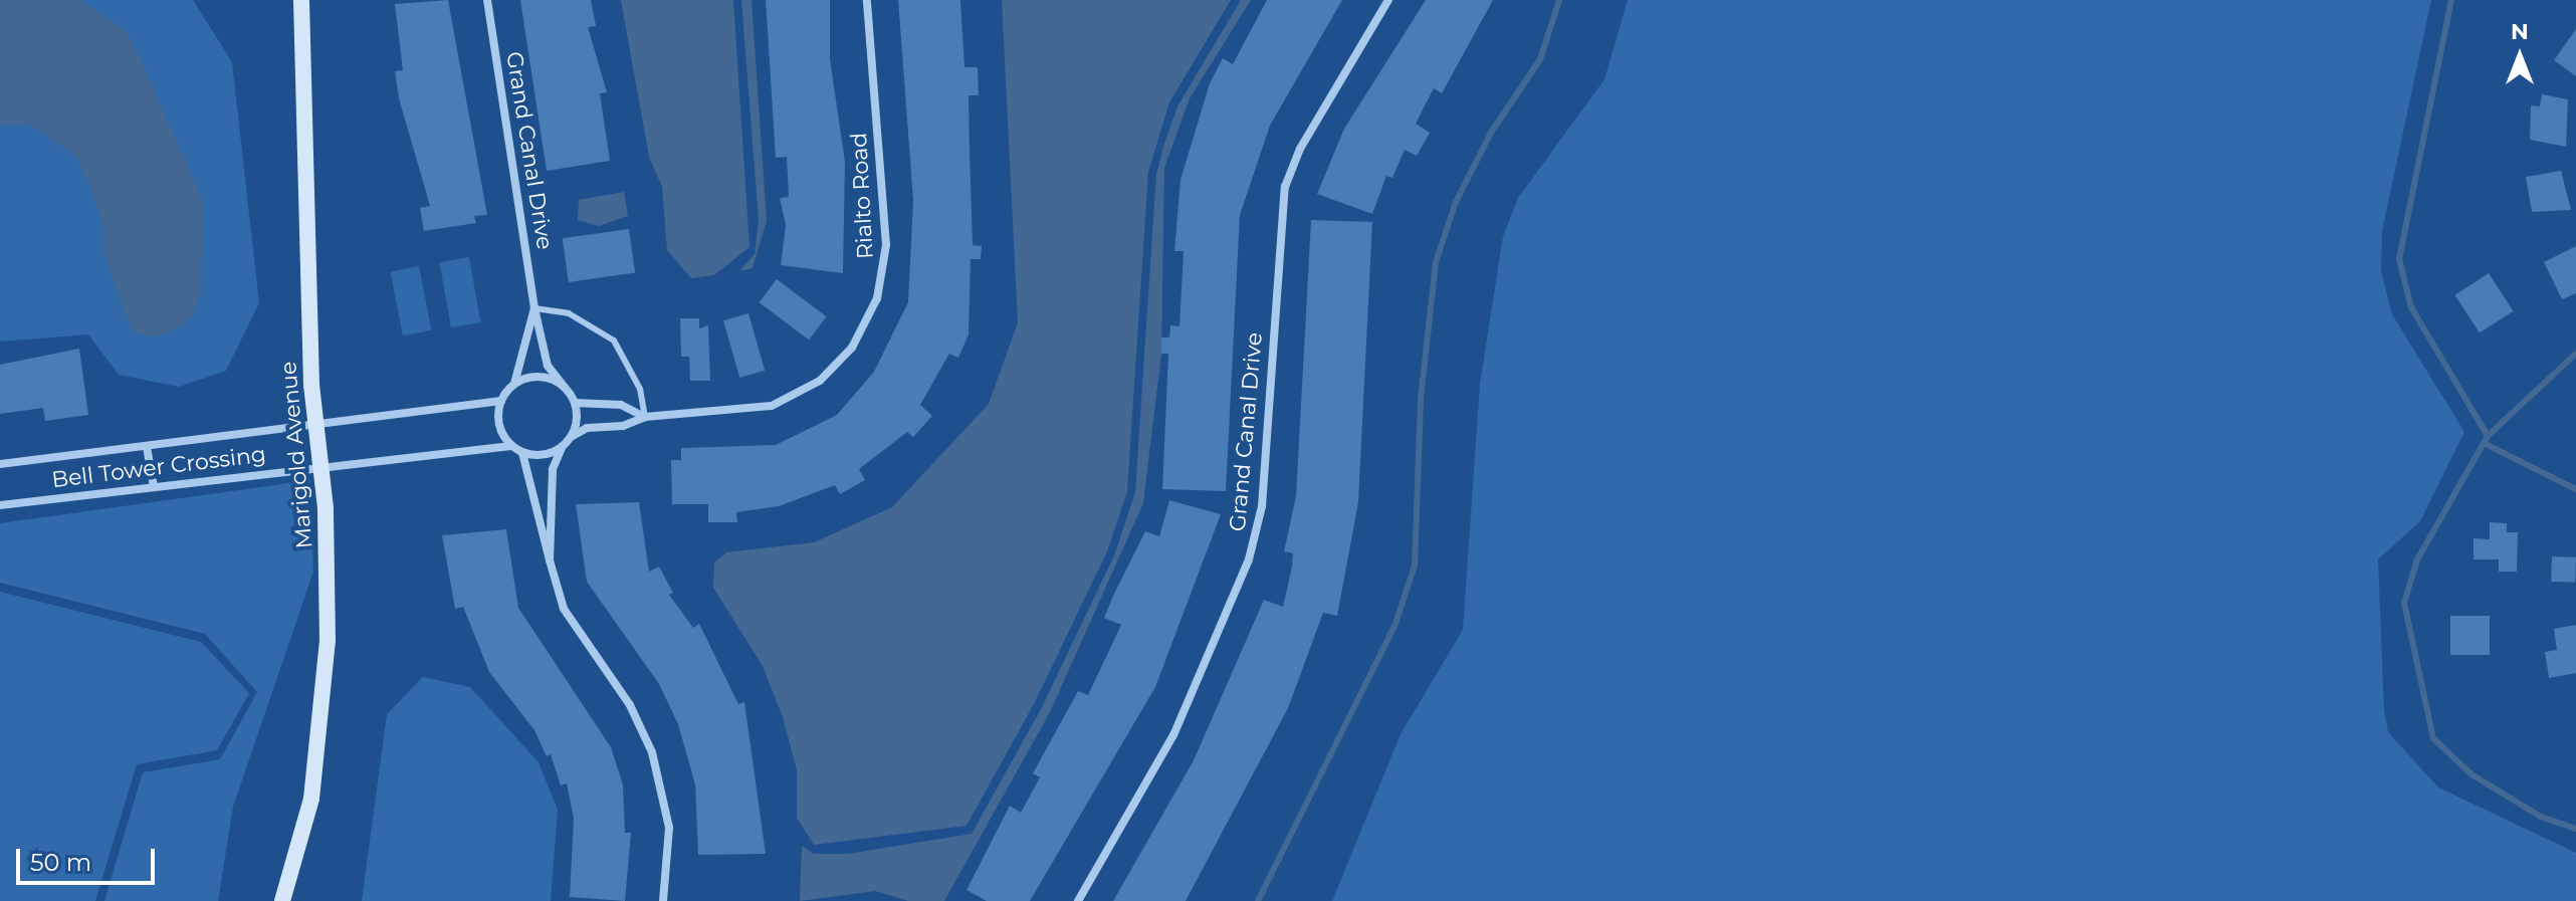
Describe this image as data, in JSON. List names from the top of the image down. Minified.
{"streets":{"main road":["Marigold Avenue"],"street":["Grand Canal Drive","Rialto Road","Bell Tower Crossing"]},"crossings":[["Grand Canal Drive","Rialto Road"],["Grand Canal Drive","Bell Tower Crossing"],["Rialto Road","Bell Tower Crossing"],["Marigold Avenue","Bell Tower Crossing"]],"scale_bar":"50 m","north":"top"}
